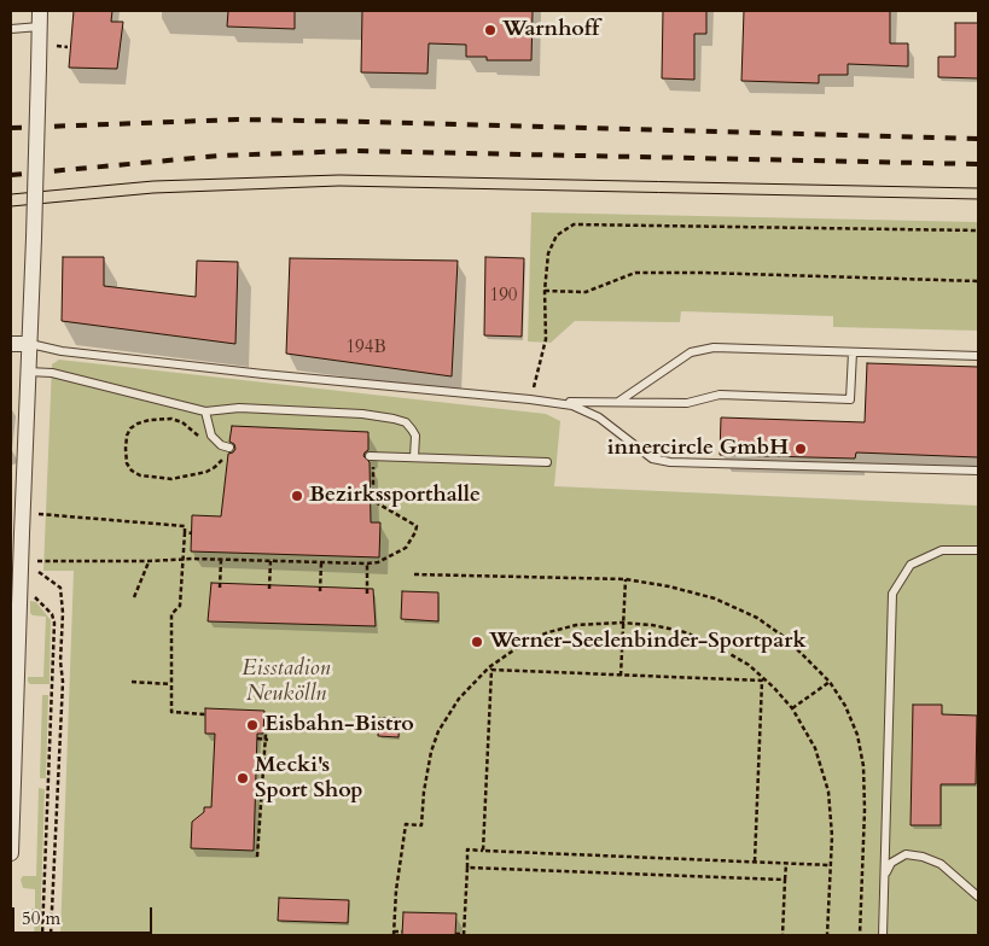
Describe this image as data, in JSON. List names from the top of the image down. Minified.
{"parks":["Eisstadion Neukölln"],"places":["Warnhoff","innercircle GmbH","Bezirkssporthalle","Werner-Seelenbinder-Sportpark","Eisbahn-Bistro","Mecki's Sport Shop"],"house_numbers":["190","194B"],"scale_bar":"50 m"}
